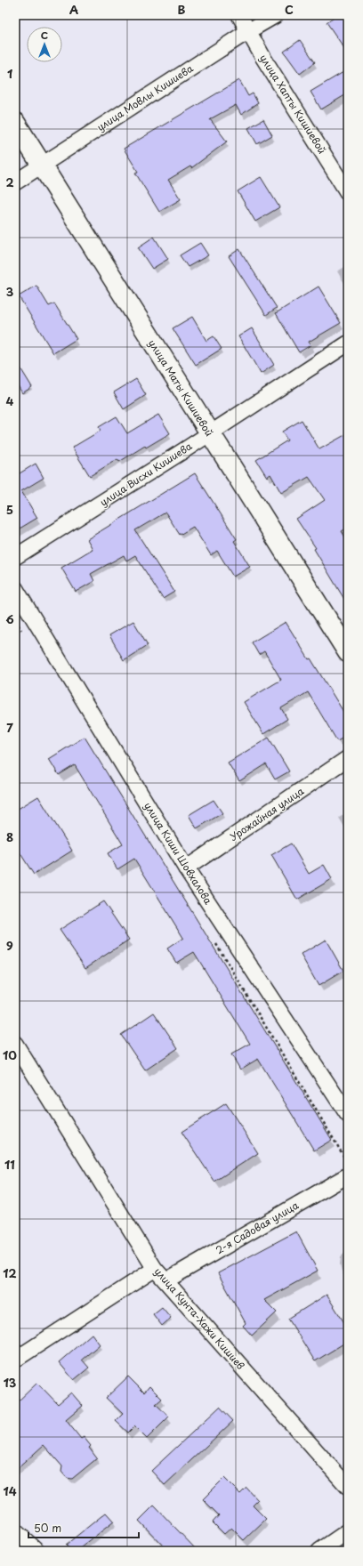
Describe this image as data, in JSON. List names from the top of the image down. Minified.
{"streets":{"main road":["улица Маты Кишиевой"],"street":["улица Мовлы Кишиева","улица Хапты Кишиевой","улица Висхи Кишиева","Урожайная улица","улица Киши Шовхалова","2-я Садовая улица","улица Кунта-Хажи Кишиев"]},"crossings":[["улица Мовлы Кишиева","улица Хапты Кишиевой"],["улица Мовлы Кишиева","улица Маты Кишиевой"],["улица Маты Кишиевой","улица Висхи Кишиева"],["Урожайная улица","улица Киши Шовхалова"],["2-я Садовая улица","улица Кунта-Хажи Кишиев"]],"scale_bar":"50 m","north":"top","grid":{"columns":["A","B","C"],"rows":["1","2","3","4","5","6","7","8","9","10","11","12","13","14"]}}
